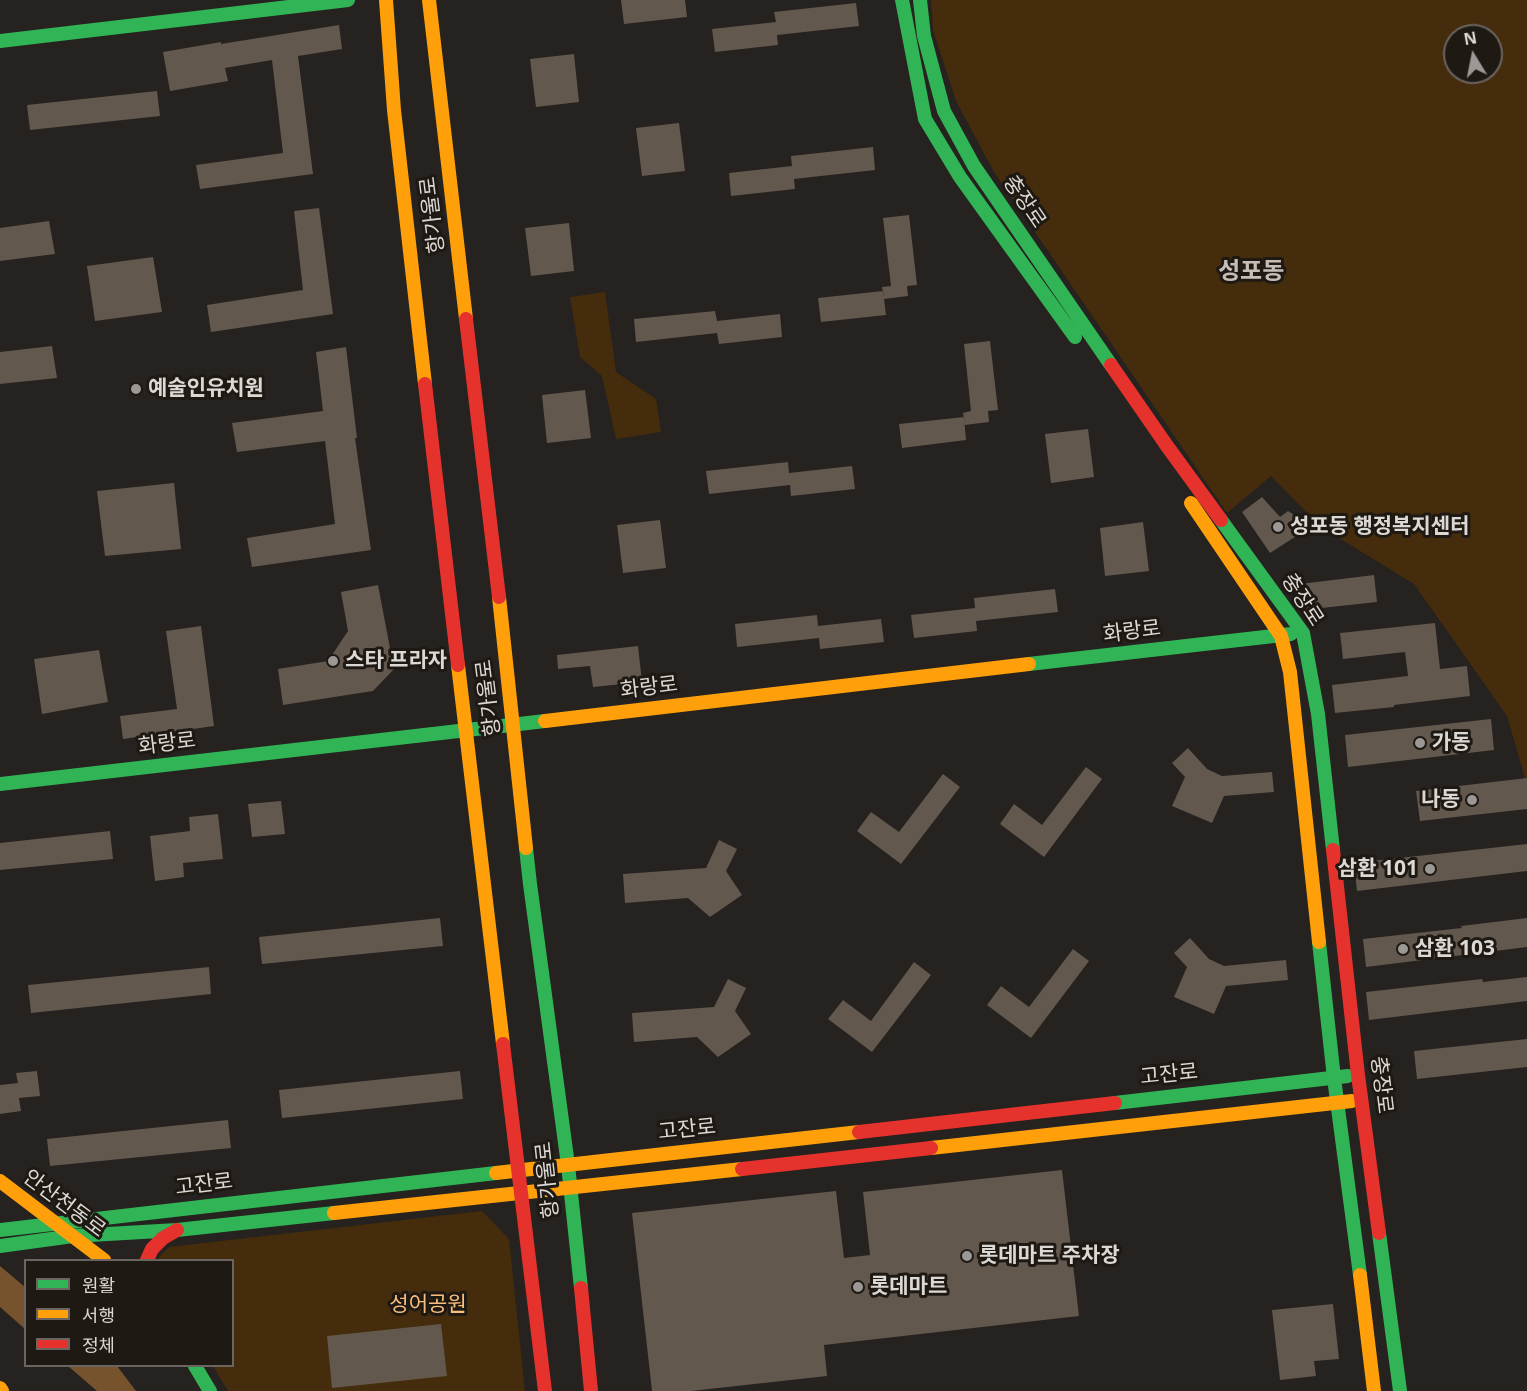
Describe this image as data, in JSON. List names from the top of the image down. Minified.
{"streets":{"street":["충장로","항가울로","화랑로","고잔로","안산천동로"]},"crossings":[["충장로","화랑로"],["충장로","고잔로"],["항가울로","화랑로"],["항가울로","고잔로"],["고잔로","안산천동로"]],"districts":["성포동"],"parks":["성어공원"],"places":["예술인유치원","성포동 행정복지센터","스타 프라자","가동","나동","삼환 101","삼환 103","롯데마트 주차장","롯데마트"],"legend":["원활","서행","정체"],"north":"top"}
